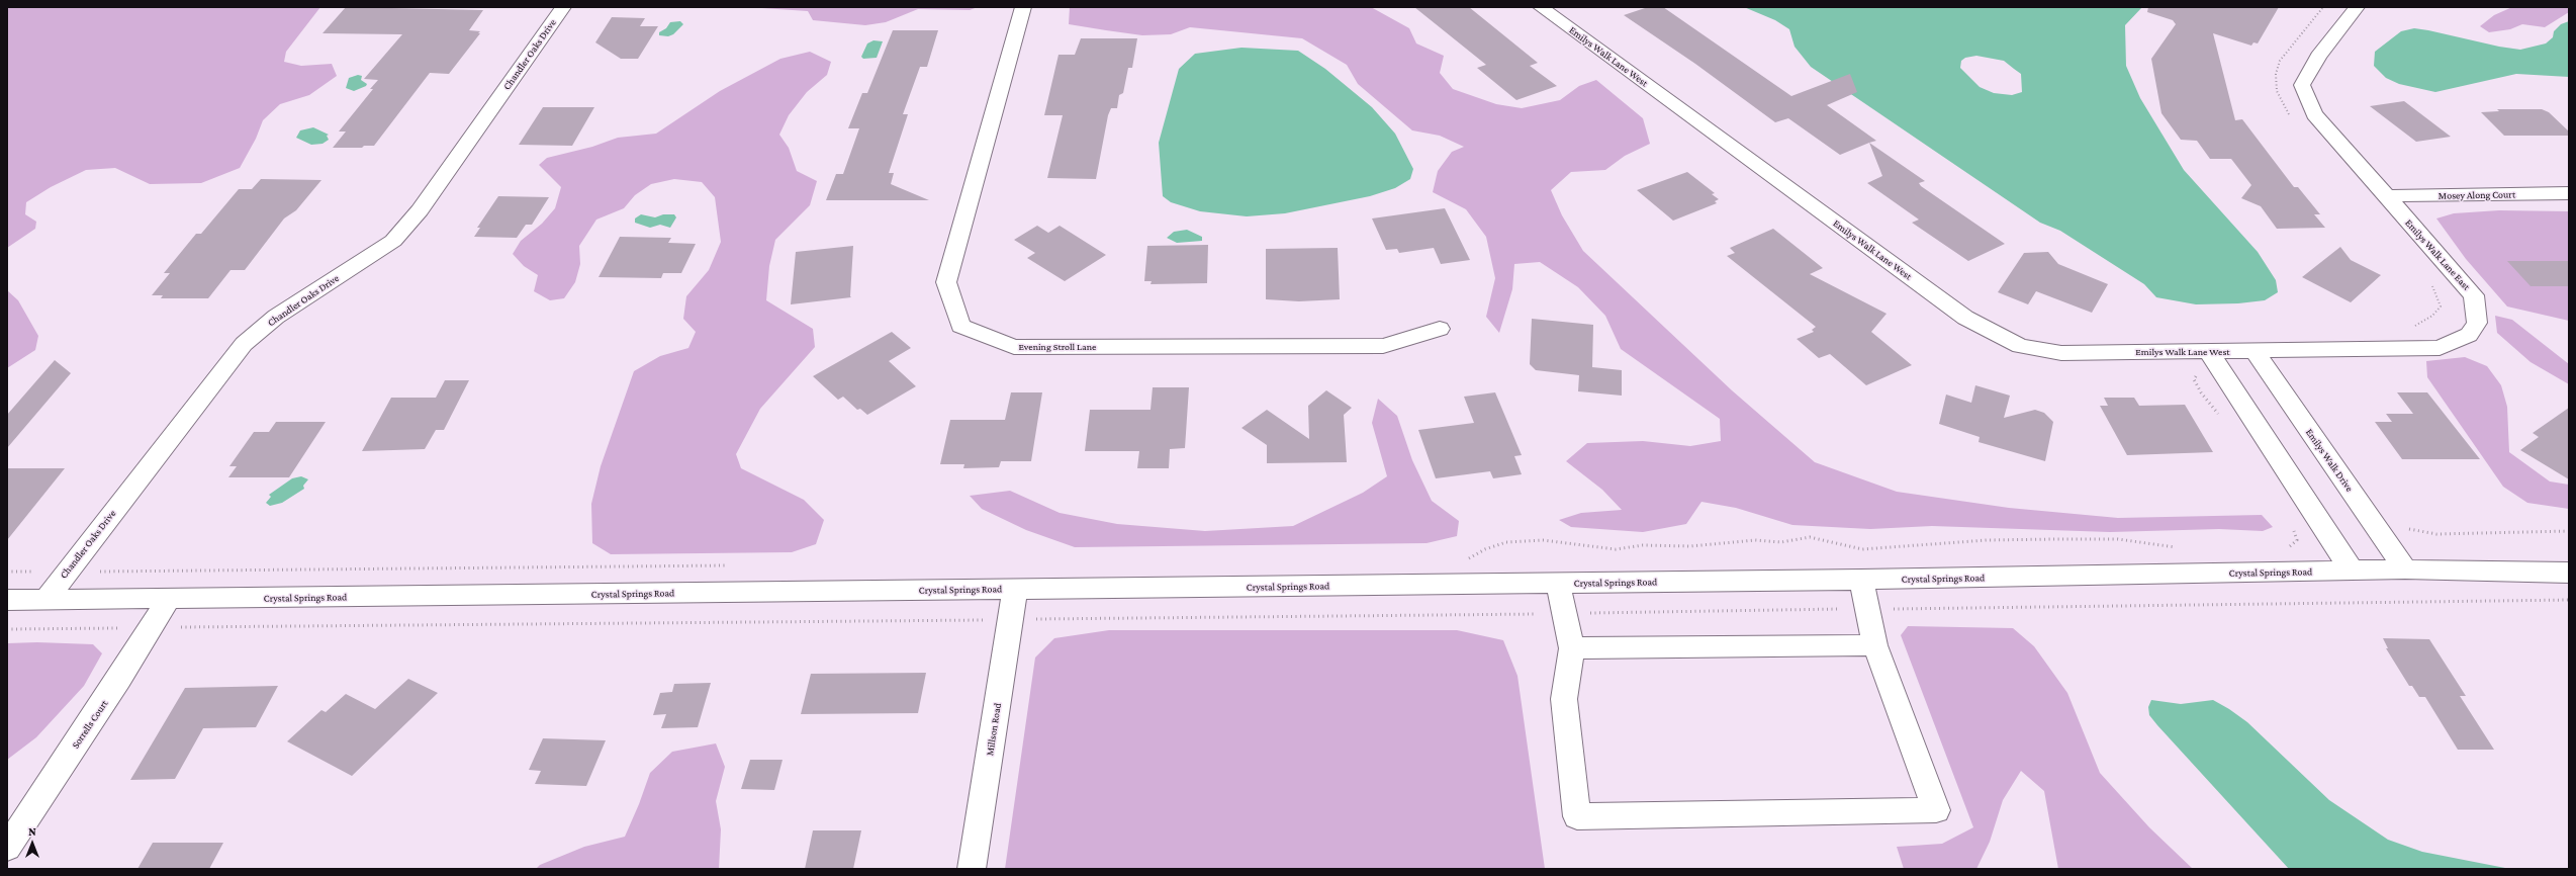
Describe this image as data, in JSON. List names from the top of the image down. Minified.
{"streets":{"street":["Chandler Oaks Drive","Emilys Walk Lane West","Mosey Along Court","Emilys Walk Lane East","Evening Stroll Lane","Emilys Walk Drive","Crystal Springs Road","Sorrells Court","Millson Road"]},"crossings":[["Chandler Oaks Drive","Crystal Springs Road"],["Emilys Walk Lane West","Emilys Walk Lane East"],["Emilys Walk Lane West","Emilys Walk Drive"],["Mosey Along Court","Emilys Walk Lane East"],["Emilys Walk Lane East","Emilys Walk Drive"],["Emilys Walk Drive","Crystal Springs Road"],["Crystal Springs Road","Sorrells Court"],["Crystal Springs Road","Millson Road"]],"north":"top"}
